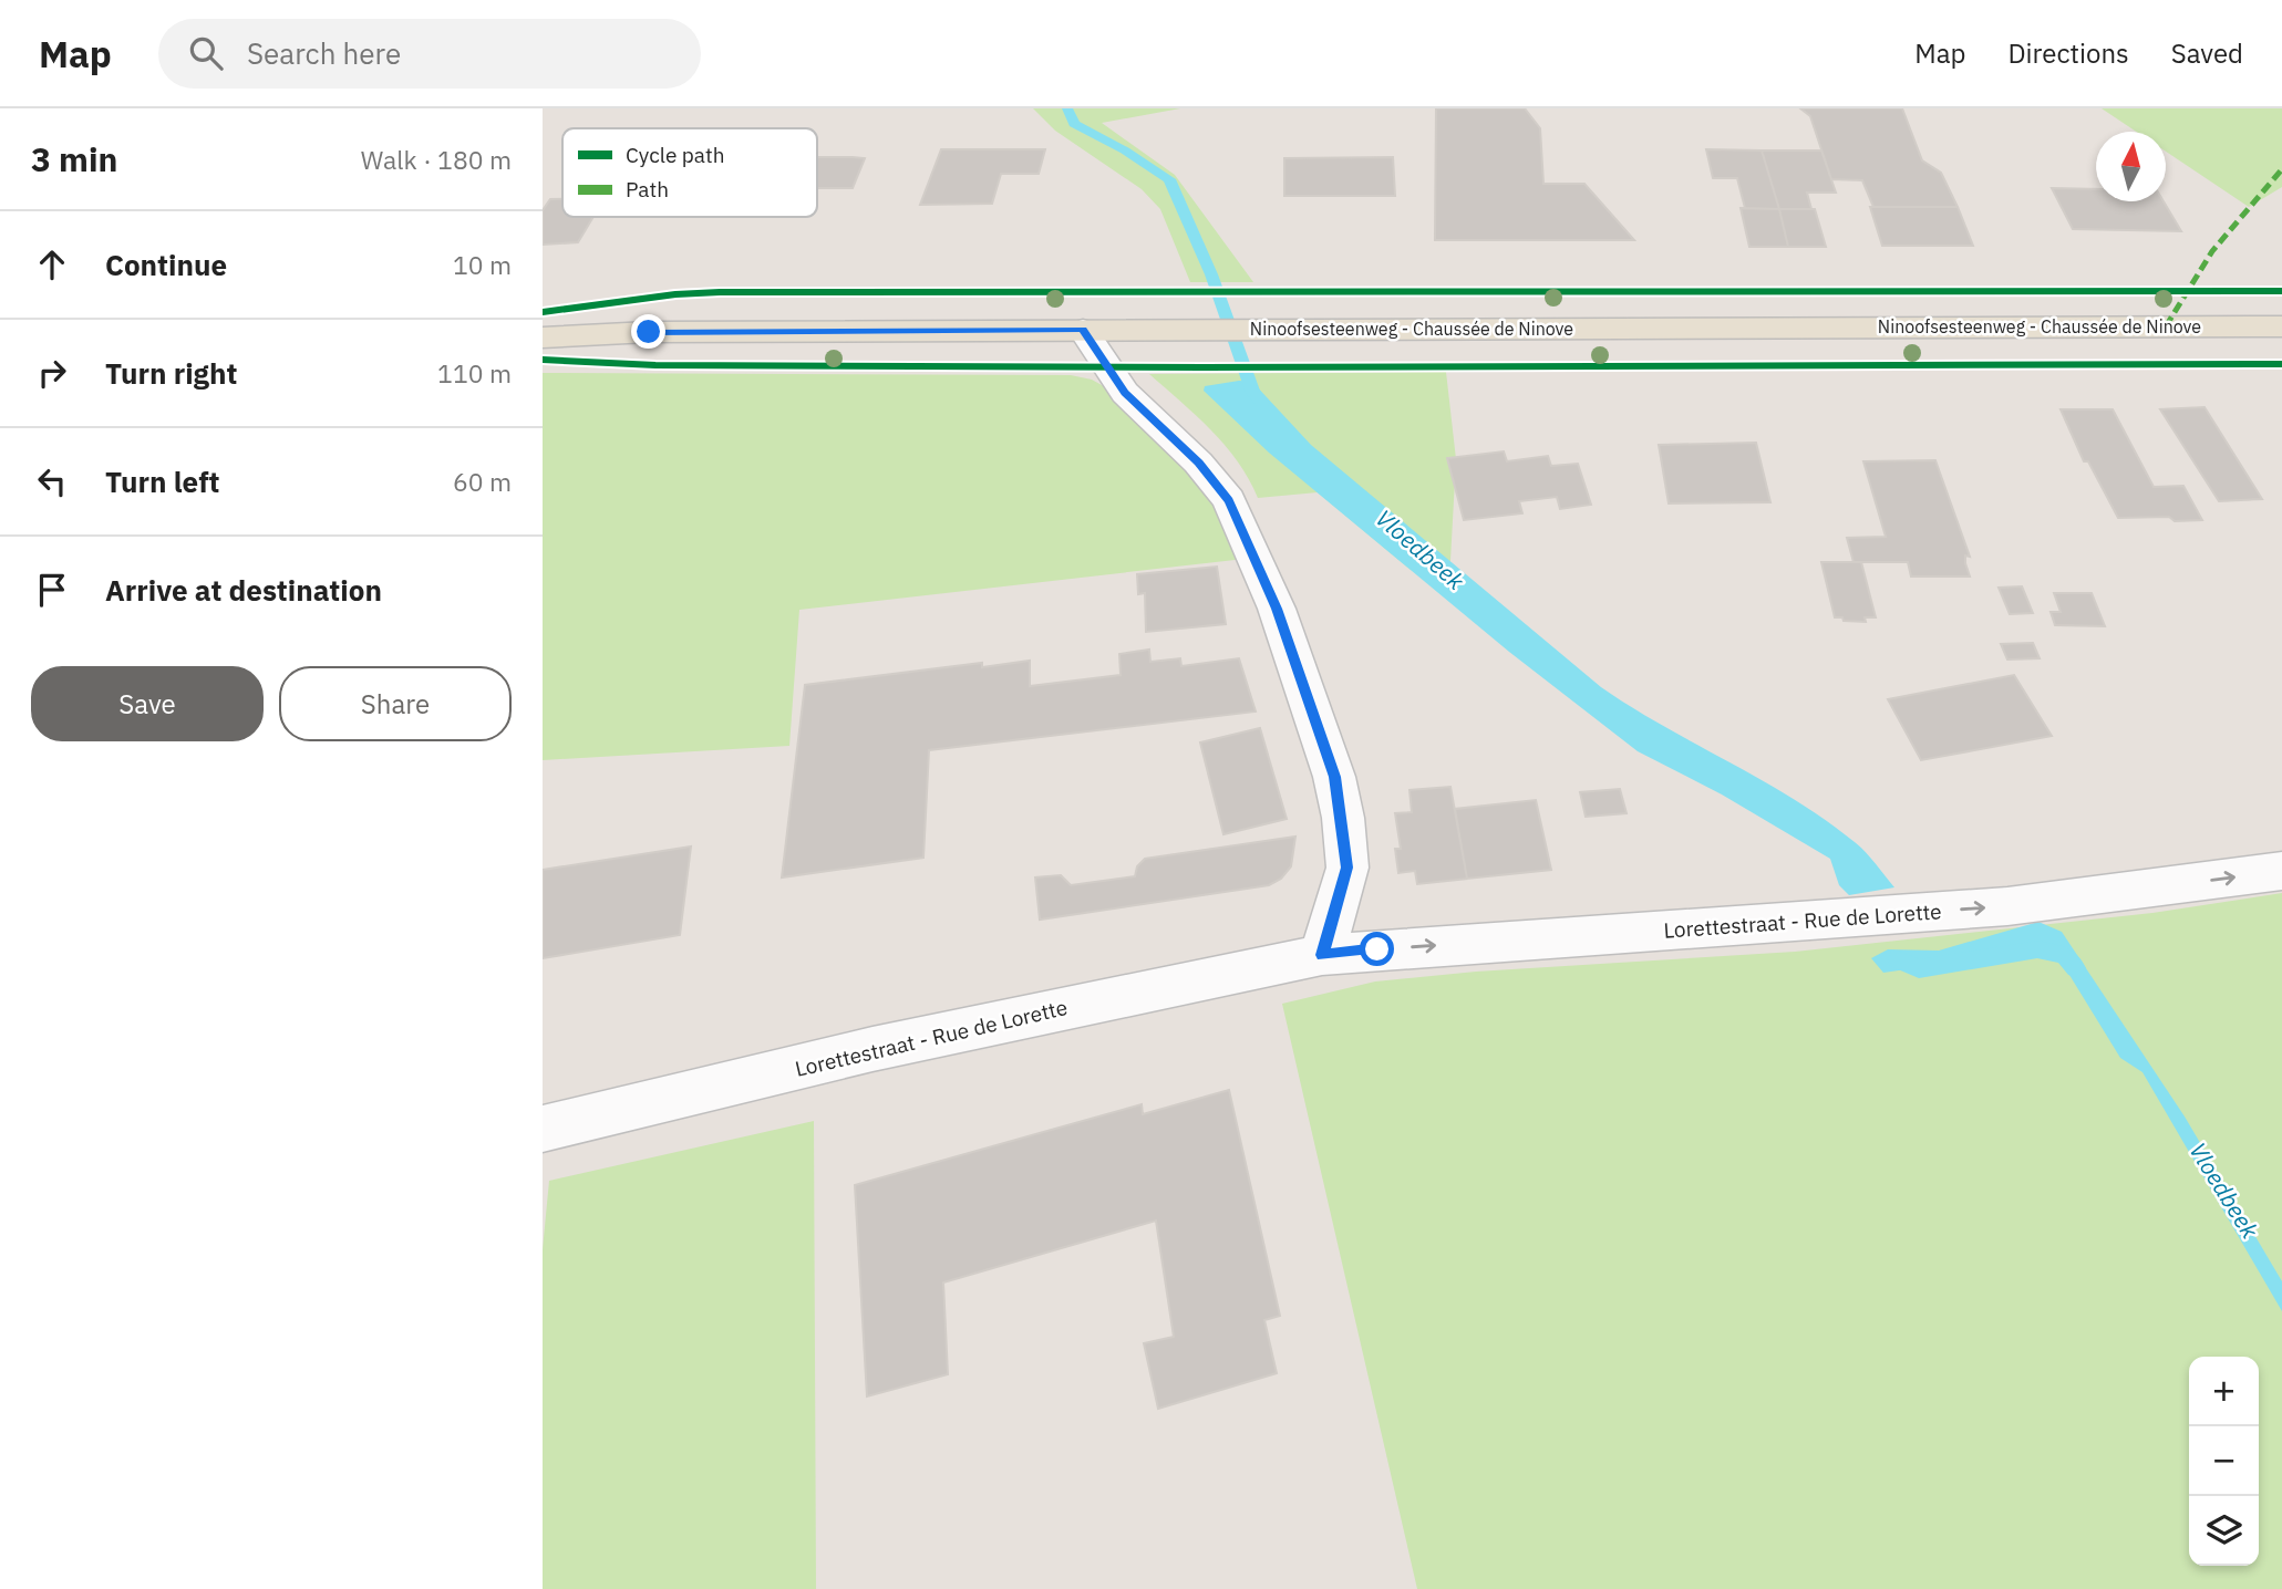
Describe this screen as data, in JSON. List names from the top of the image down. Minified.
{"streets":{"main road":["Ninoofsesteenweg - Chaussée de Ninove"],"street":["Lorettestraat - Rue de Lorette"]},"one_way":["Lorettestraat - Rue de Lorette"],"water":["Vloedbeek"],"legend":["Cycle path","Path"],"north":"top","page":{"header":"Map","search":"Search here","nav":["Map","Directions","Saved"],"heading":["3 min","Walk · 180 m"],"list":[["Continue","10 m"],["Turn right","110 m"],["Turn left","60 m"],"Arrive at destination"],"buttons":["Save","Share"],"map_buttons":["+","−"]}}
